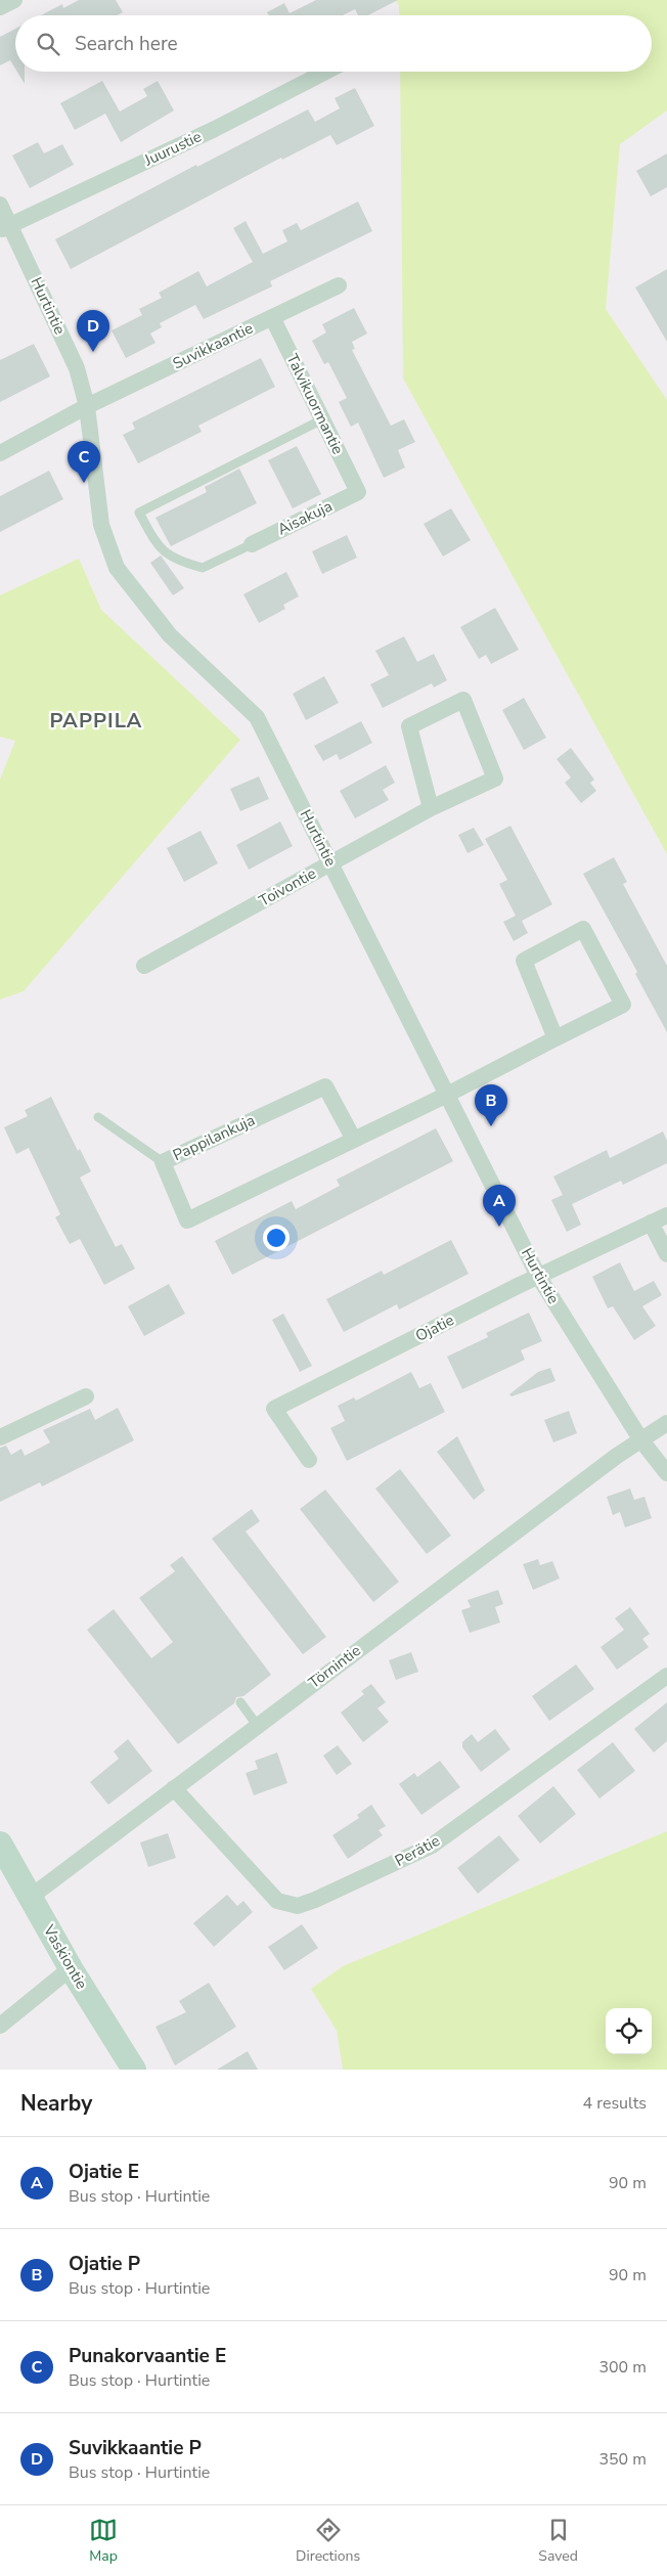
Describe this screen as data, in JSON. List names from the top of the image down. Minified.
{"streets":{"main road":["Vaskiontie"],"street":["Juurustie","Hurtintie","Suvikkaantie","Talvikuormantie","Aisakuja","Toivontie","Pappilankuja","Ojatie","Törnintie","Perätie"]},"crossings":[["Juurustie","Hurtintie"],["Hurtintie","Suvikkaantie"],["Hurtintie","Toivontie"],["Hurtintie","Pappilankuja"],["Hurtintie","Ojatie"],["Hurtintie","Törnintie"],["Suvikkaantie","Talvikuormantie"],["Talvikuormantie","Aisakuja"],["Törnintie","Perätie"],["Törnintie","Vaskiontie"]],"districts":["PAPPILA"],"page":{"search":"Search here","pins":["D","C","B","A"],"heading":["Nearby","4 results"],"list":[{"mark":"A","name":"Ojatie E","note":"Bus stop · Hurtintie","value":"90 m"},{"mark":"B","name":"Ojatie P","note":"Bus stop · Hurtintie","value":"90 m"},{"mark":"C","name":"Punakorvaantie E","note":"Bus stop · Hurtintie","value":"300 m"},{"mark":"D","name":"Suvikkaantie P","note":"Bus stop · Hurtintie","value":"350 m"}],"nav":["Map","Directions","Saved"]}}
